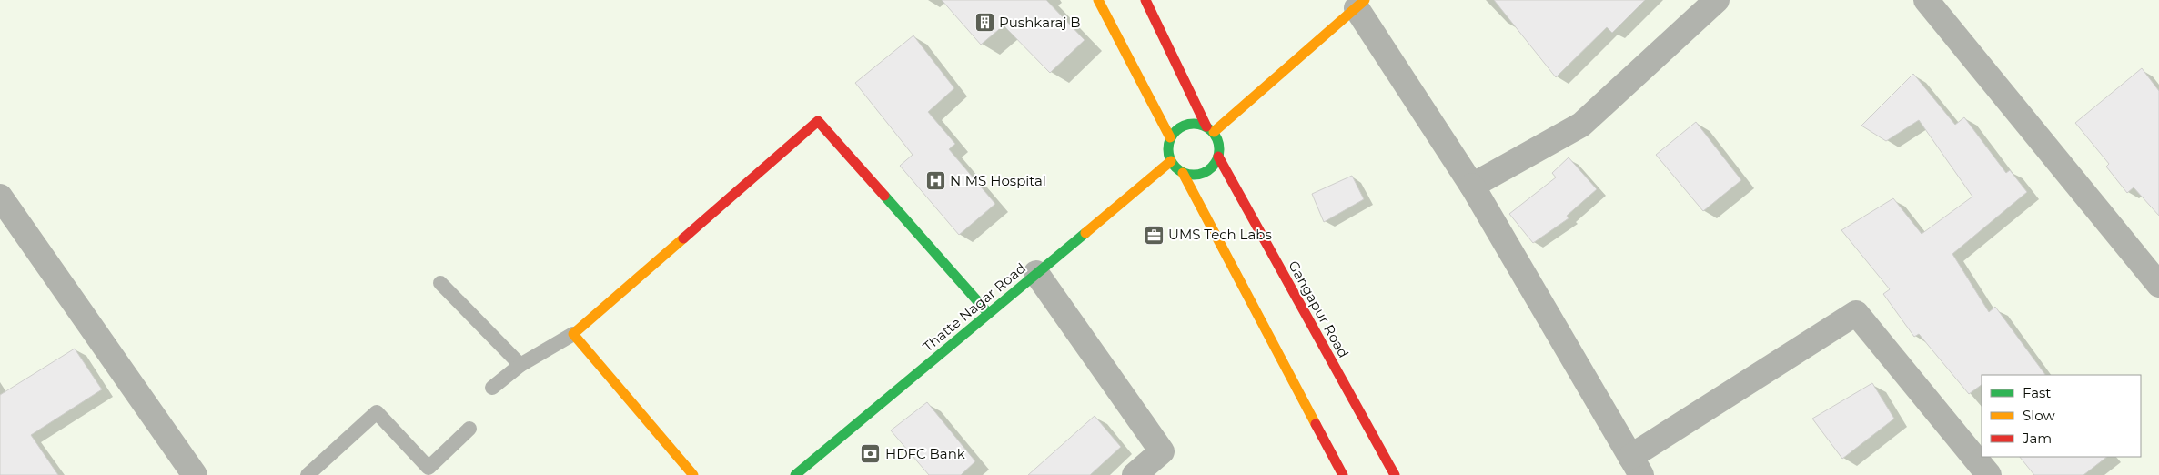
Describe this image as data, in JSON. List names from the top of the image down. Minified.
{"streets":{"street":["Thatte Nagar Road","Gangapur Road"]},"crossings":[["Thatte Nagar Road","Gangapur Road"]],"places":{"building":["Pushkaraj B"],"hospital":["NIMS Hospital"],"office":["UMS Tech Labs"],"bank":["HDFC Bank"]},"legend":["Fast","Slow","Jam"]}
